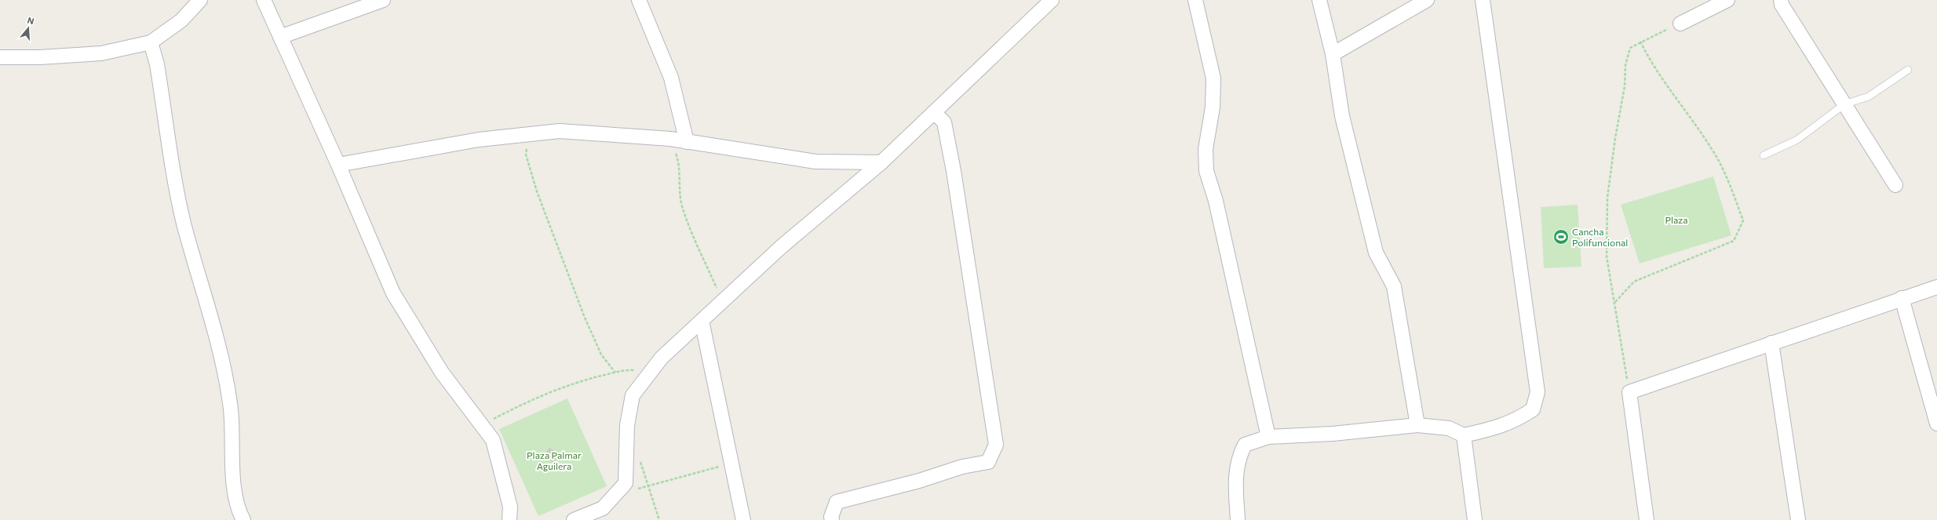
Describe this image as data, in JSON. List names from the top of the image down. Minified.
{"parks":["Plaza","Plaza Palmar Aguilera"],"places":{"sports":["Cancha Polifuncional"]},"north":"top"}
